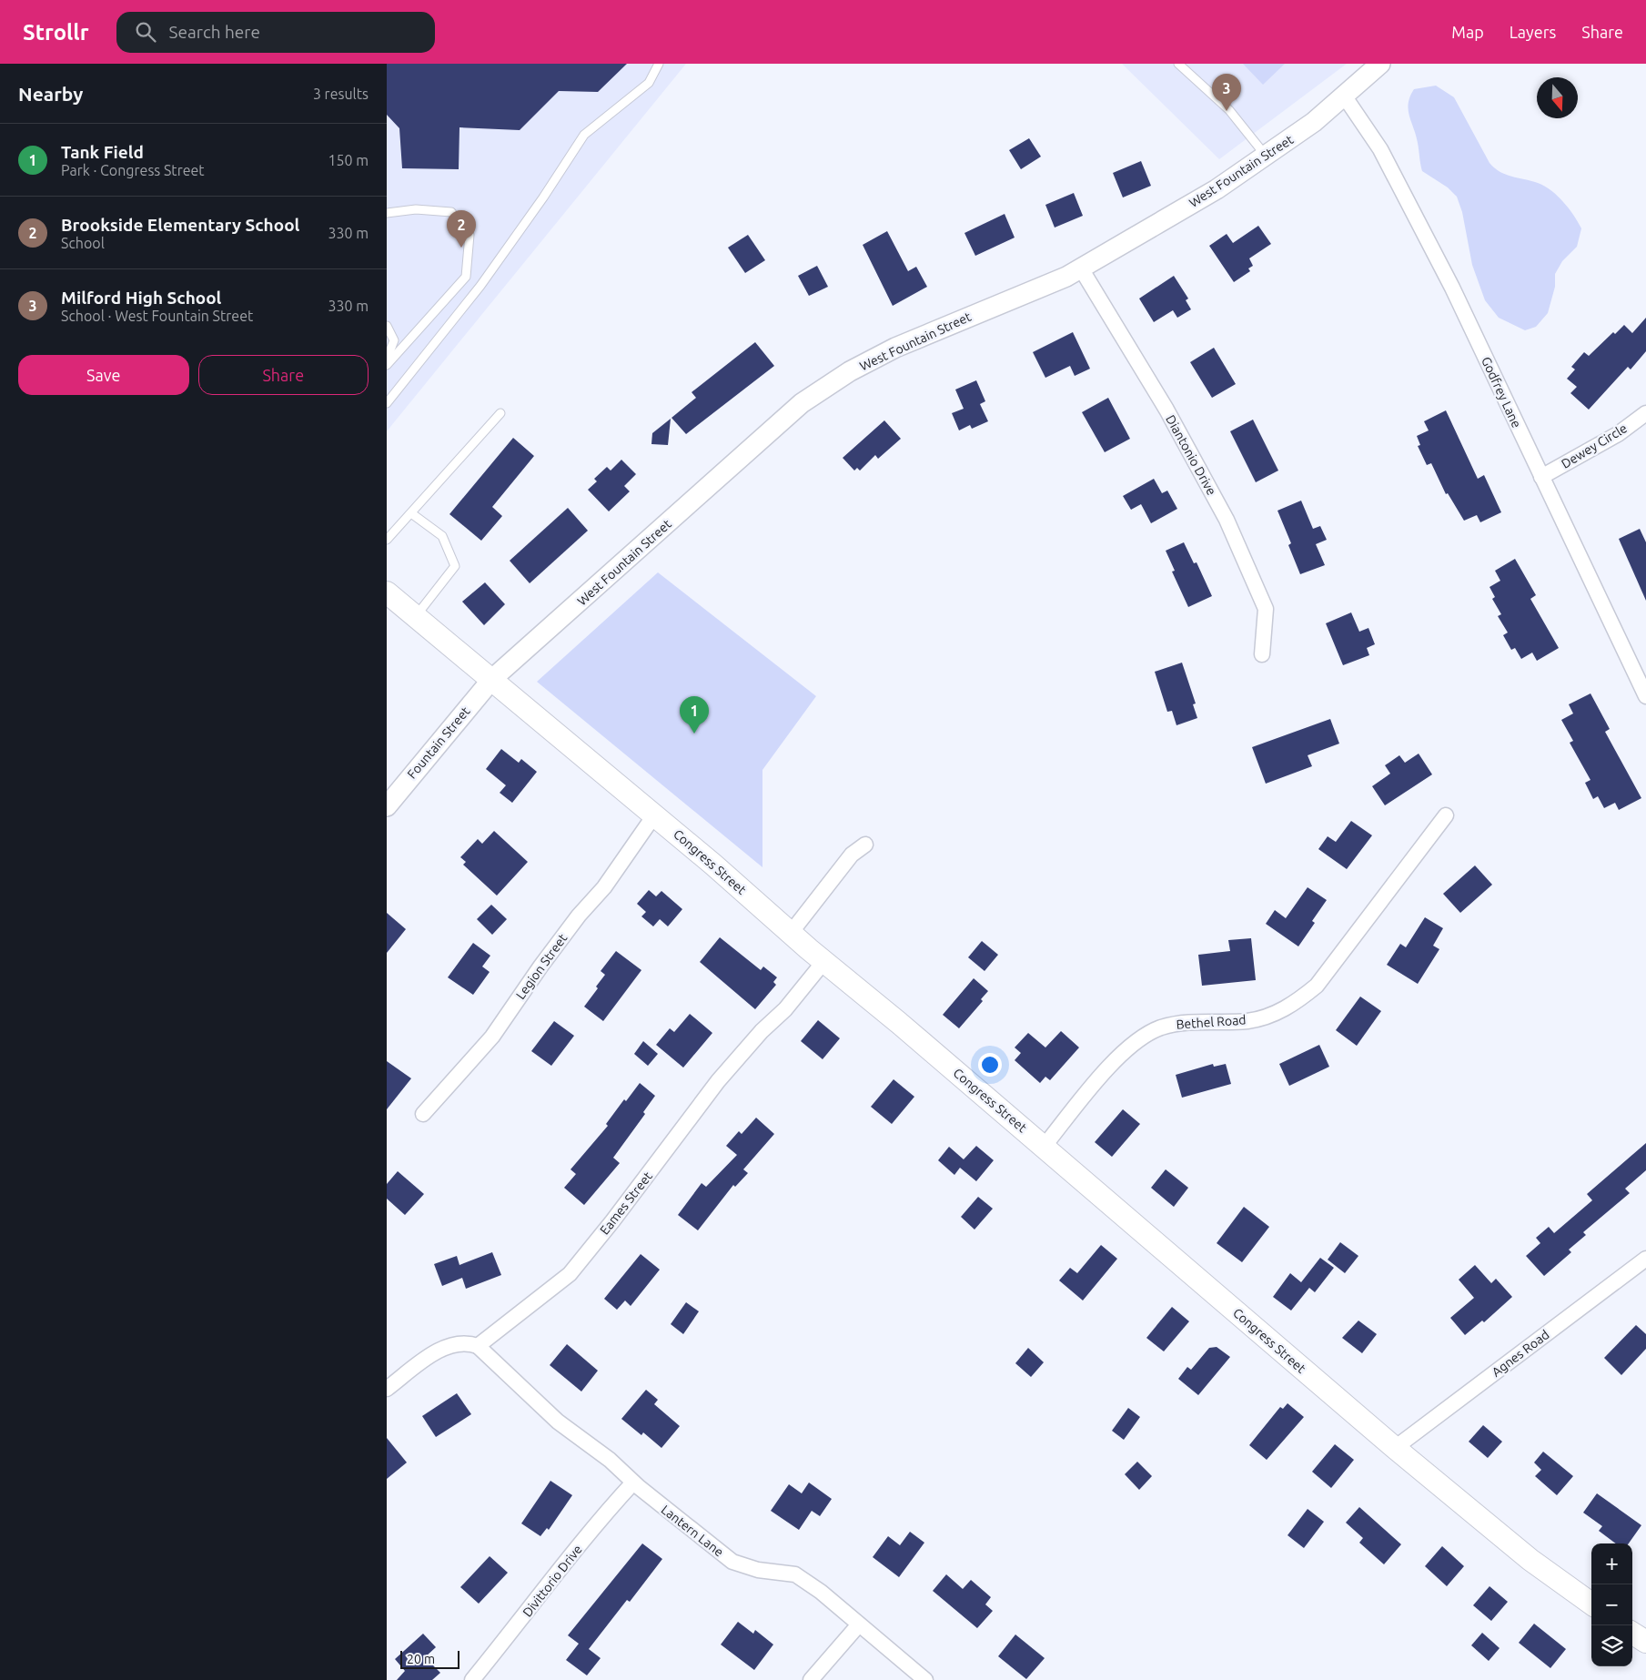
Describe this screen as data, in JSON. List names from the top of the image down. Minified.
{"streets":{"main road":["Congress Street"],"street":["West Fountain Street","Godfrey Lane","Dewey Circle","Diantonio Drive","Fountain Street","Legion Street","Bethel Road","Eames Street","Agnes Road","Lantern Lane","Divittorio Drive"]},"crossings":[["West Fountain Street","Godfrey Lane"],["West Fountain Street","Diantonio Drive"],["West Fountain Street","Fountain Street"],["West Fountain Street","Congress Street"],["Godfrey Lane","Dewey Circle"],["Fountain Street","Congress Street"],["Congress Street","Legion Street"],["Congress Street","Bethel Road"],["Congress Street","Eames Street"],["Congress Street","Agnes Road"],["Eames Street","Lantern Lane"],["Lantern Lane","Divittorio Drive"]],"scale_bar":"20 m","north":"bottom","page":{"header":"Strollr","search":"Search here","nav":["Map","Layers","Share"],"heading":["Nearby","3 results"],"pins":["3","2","1"],"list":[{"mark":"1","name":"Tank Field","note":"Park · Congress Street","value":"150 m"},{"mark":"2","name":"Brookside Elementary School","note":"School","value":"330 m"},{"mark":"3","name":"Milford High School","note":"School · West Fountain Street","value":"330 m"}],"buttons":["Save","Share"],"map_buttons":["+","−"],"scale":"20 m"}}
